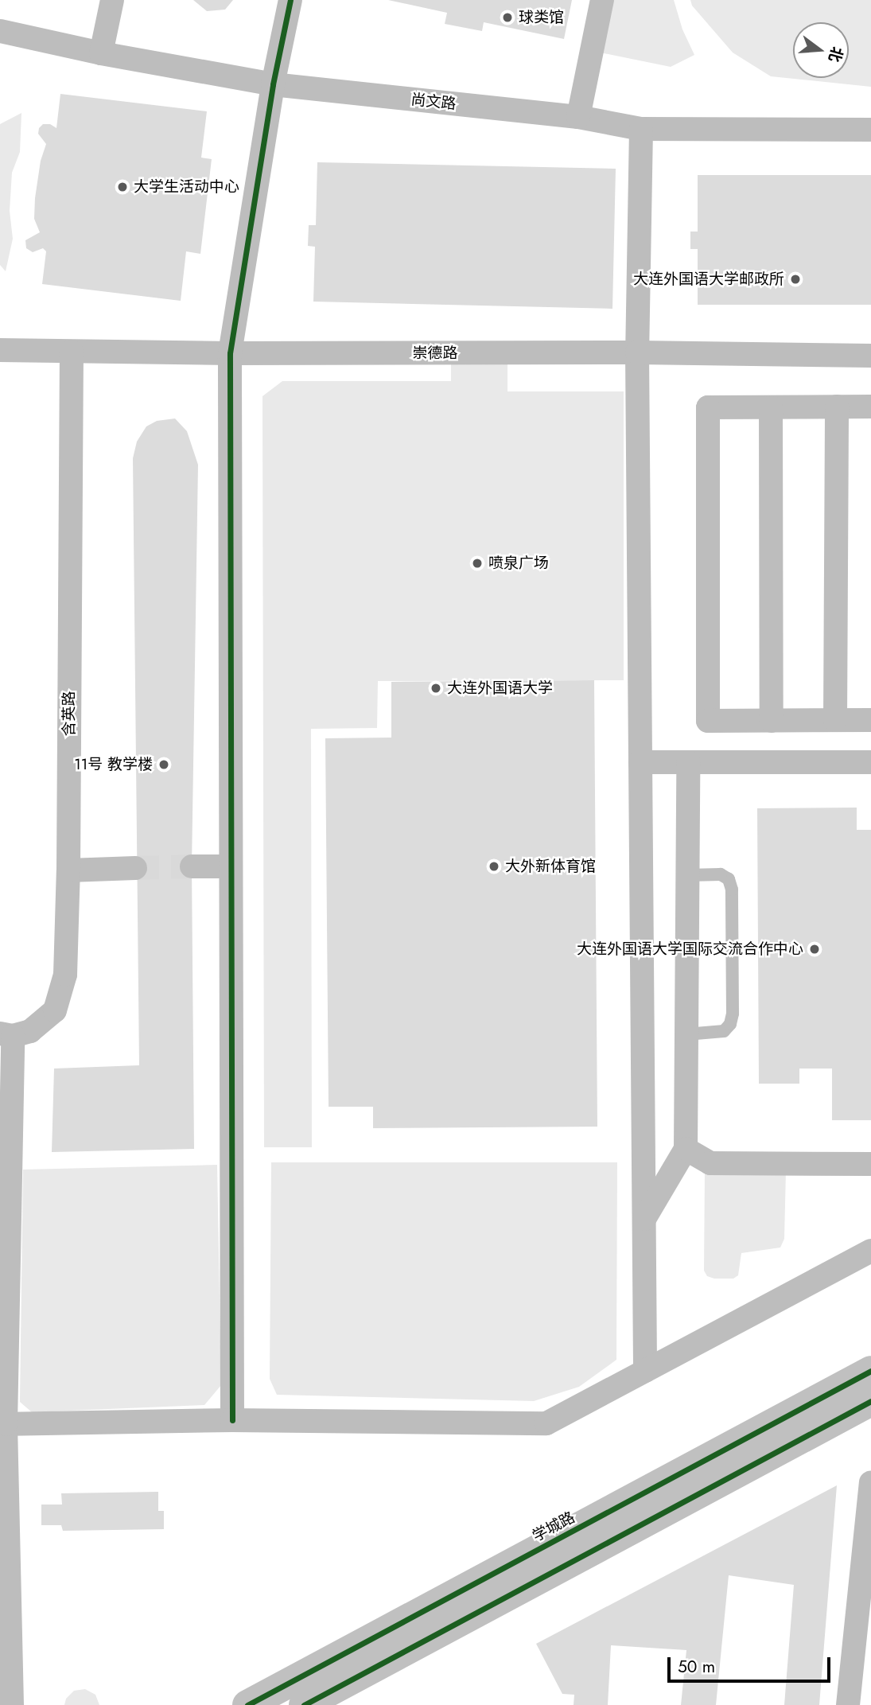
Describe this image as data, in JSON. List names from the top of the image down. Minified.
{"streets":{"main road":["学城路"],"street":["尚文路","崇德路","含英路"]},"crossings":[["崇德路","含英路"]],"places":["球类馆","大学生活动中心","大连外国语大学邮政所","喷泉广场","大连外国语大学","11号 教学楼","大外新体育馆","大连外国语大学国际交流合作中心"],"scale_bar":"50 m","north":"right"}
